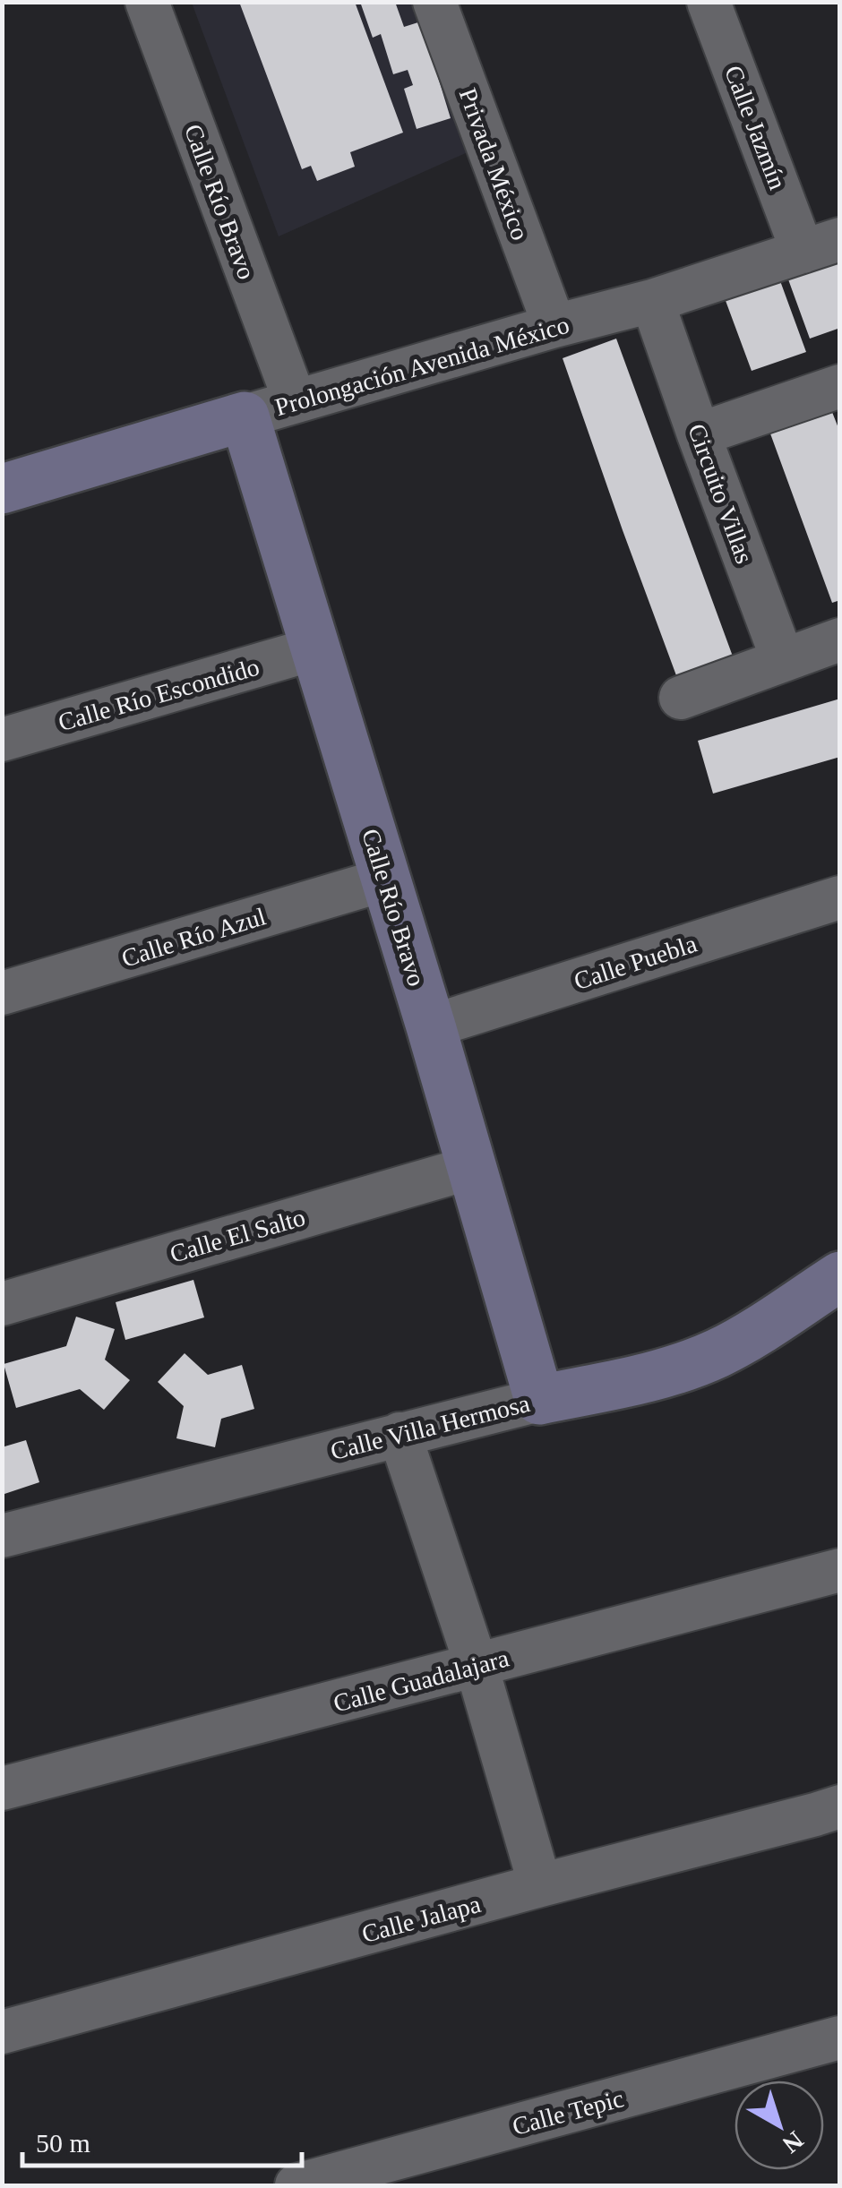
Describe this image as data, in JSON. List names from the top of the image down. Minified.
{"streets":{"street":["Calle Jazmín","Privada México","Calle Río Bravo","Prolongación Avenida México","Circuito Villas","Calle Río Escondido","Calle Río Azul","Calle Puebla","Calle El Salto","Calle Villa Hermosa","Calle Guadalajara","Calle Jalapa","Calle Tepic"]},"crossings":[["Calle Jazmín","Prolongación Avenida México"],["Privada México","Prolongación Avenida México"],["Calle Río Bravo","Prolongación Avenida México"],["Calle Río Bravo","Calle Río Escondido"],["Calle Río Bravo","Calle Río Azul"],["Calle Río Bravo","Calle Puebla"],["Calle Río Bravo","Calle El Salto"],["Calle Río Bravo","Calle Villa Hermosa"],["Prolongación Avenida México","Circuito Villas"]],"scale_bar":"50 m","north":"bottom right"}
